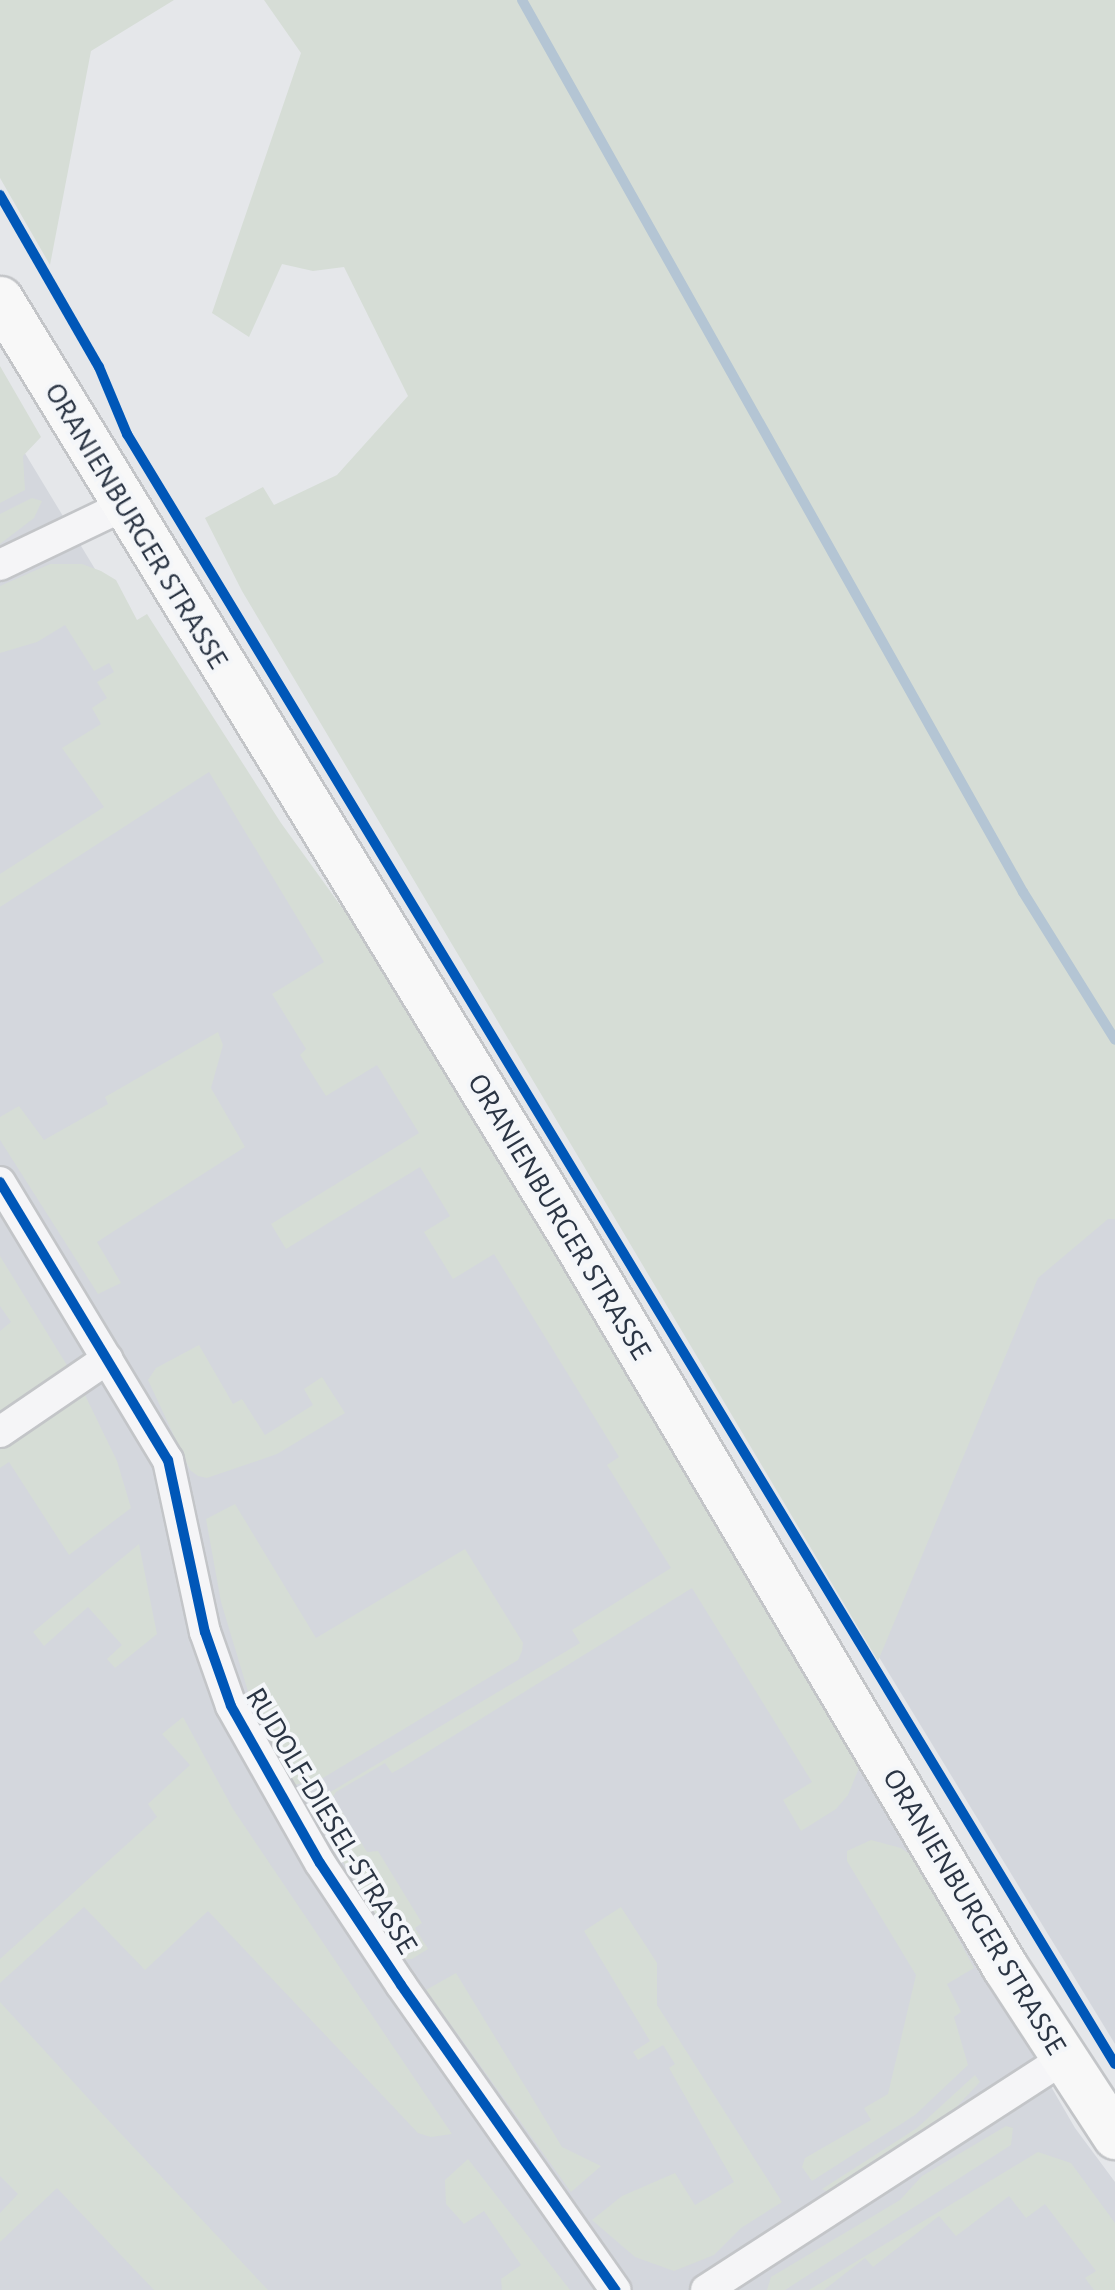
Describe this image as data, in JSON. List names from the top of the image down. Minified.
{"streets":{"main road":["ORANIENBURGER STRASSE"],"street":["RUDOLF-DIESEL-STRASSE"]}}
